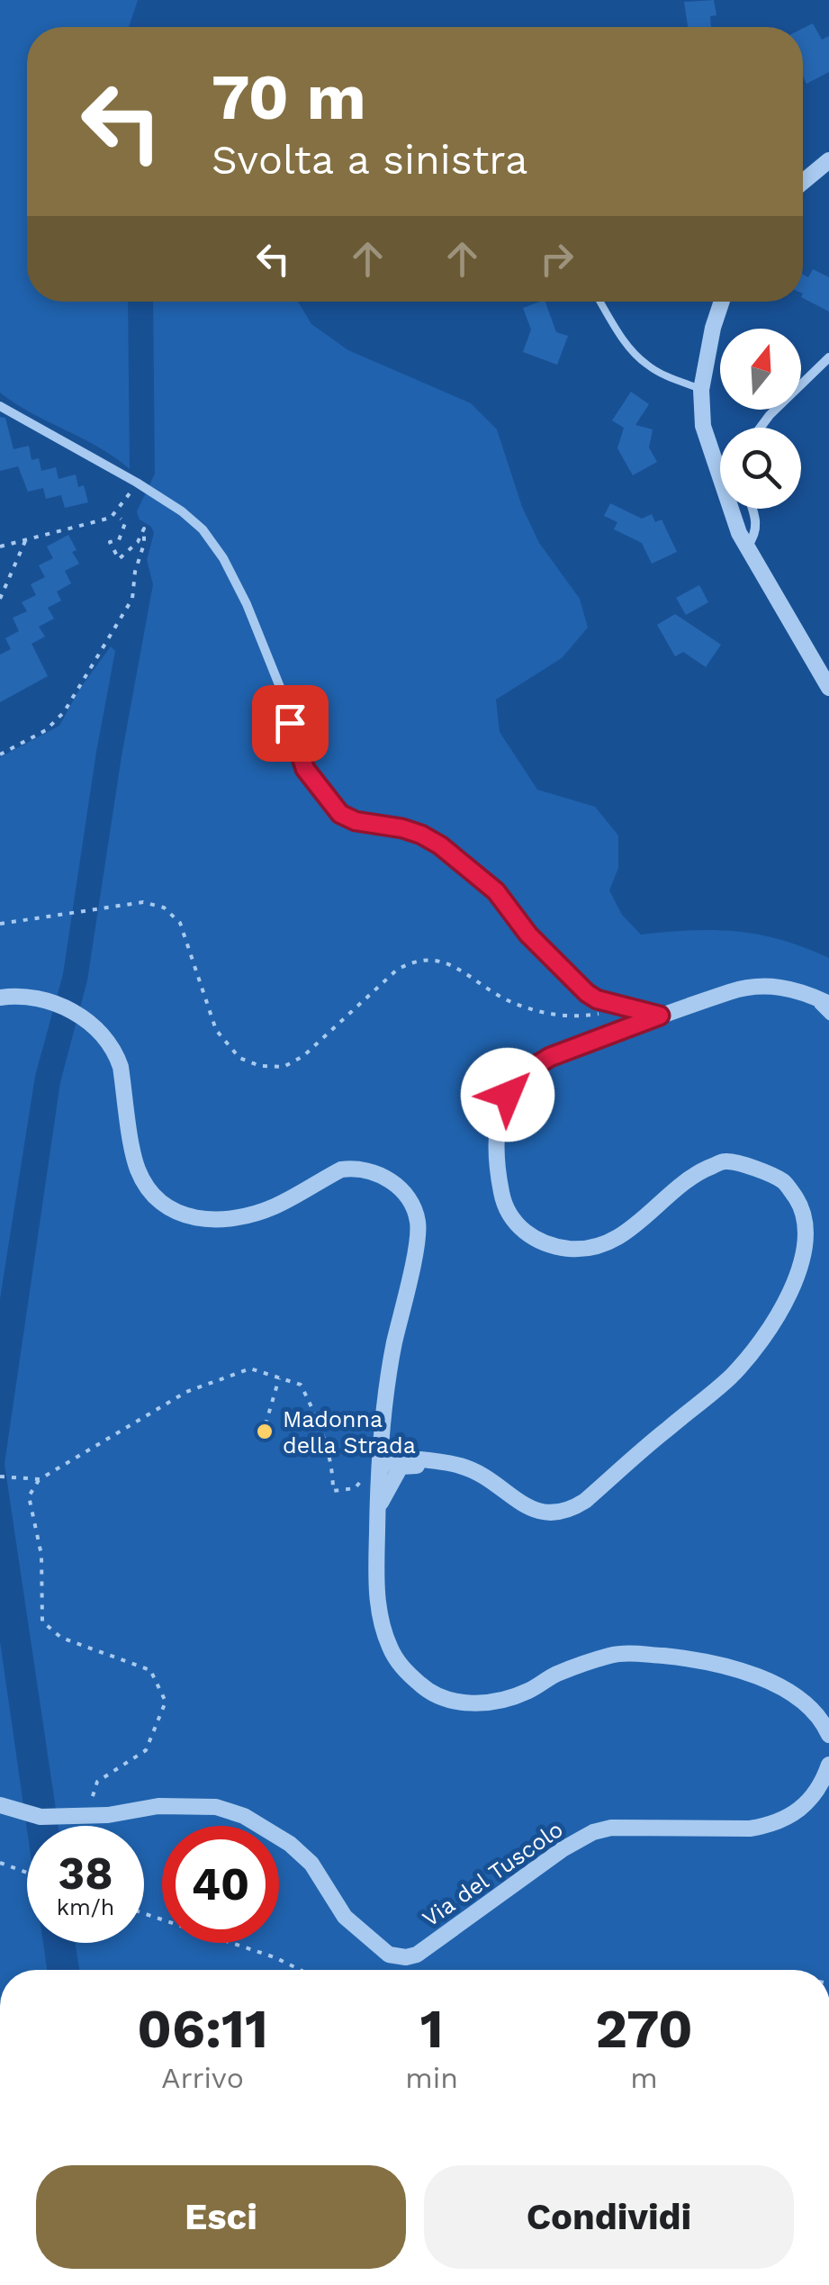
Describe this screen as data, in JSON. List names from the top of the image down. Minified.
{"streets":{"street":["Via del Tuscolo"]},"places":["Madonna della Strada"],"north":"top","page":{"turn":["70 m","Svolta a sinistra"],"speed":"38 km/h","limit":"40","eta":["06:11","Arrivo","1","min","270","m"],"buttons":["Esci","Condividi"]}}
